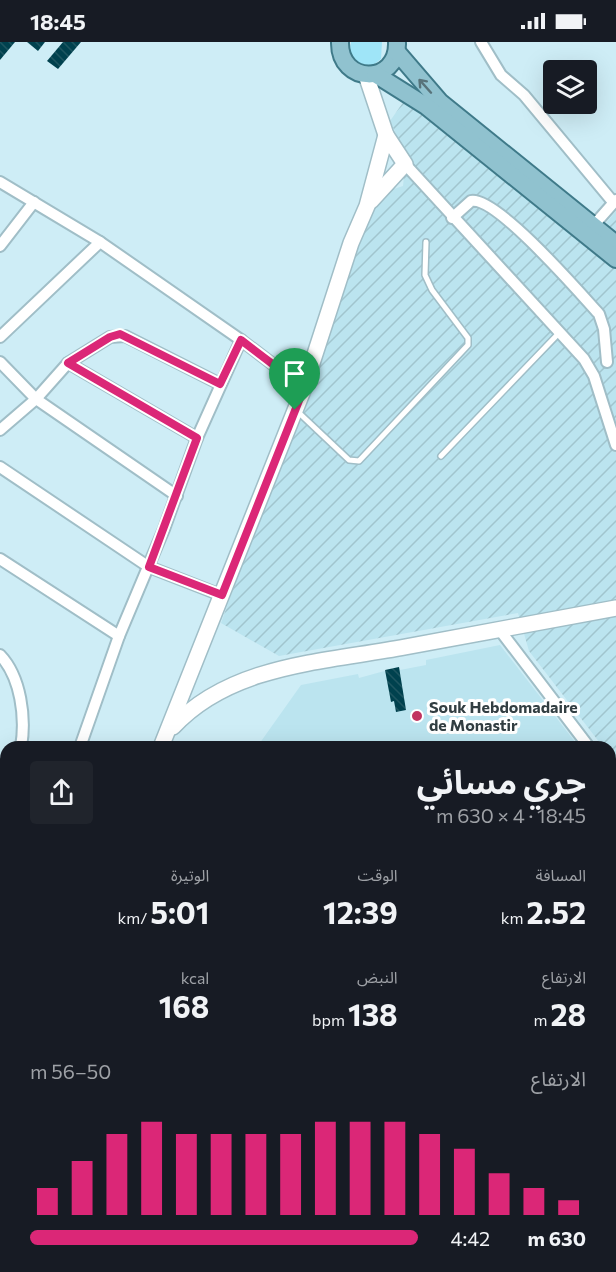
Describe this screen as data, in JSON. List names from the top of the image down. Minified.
{"places":["Souk Hebdomadaire de Monastir"],"page":{"status":"18:45","heading":["جري مسائي","18:45 · 4 × 630 m"],"stats":[["المسافة","2.52 km"],["الوقت","12:39"],["الوتيرة","5:01 /km"],["الارتفاع","28 m"],["النبض","138 bpm"],["kcal","168"]],"chart":["الارتفاع","50–56 m"],"list":[{"name":"630 m","note":"4:42"}]}}
